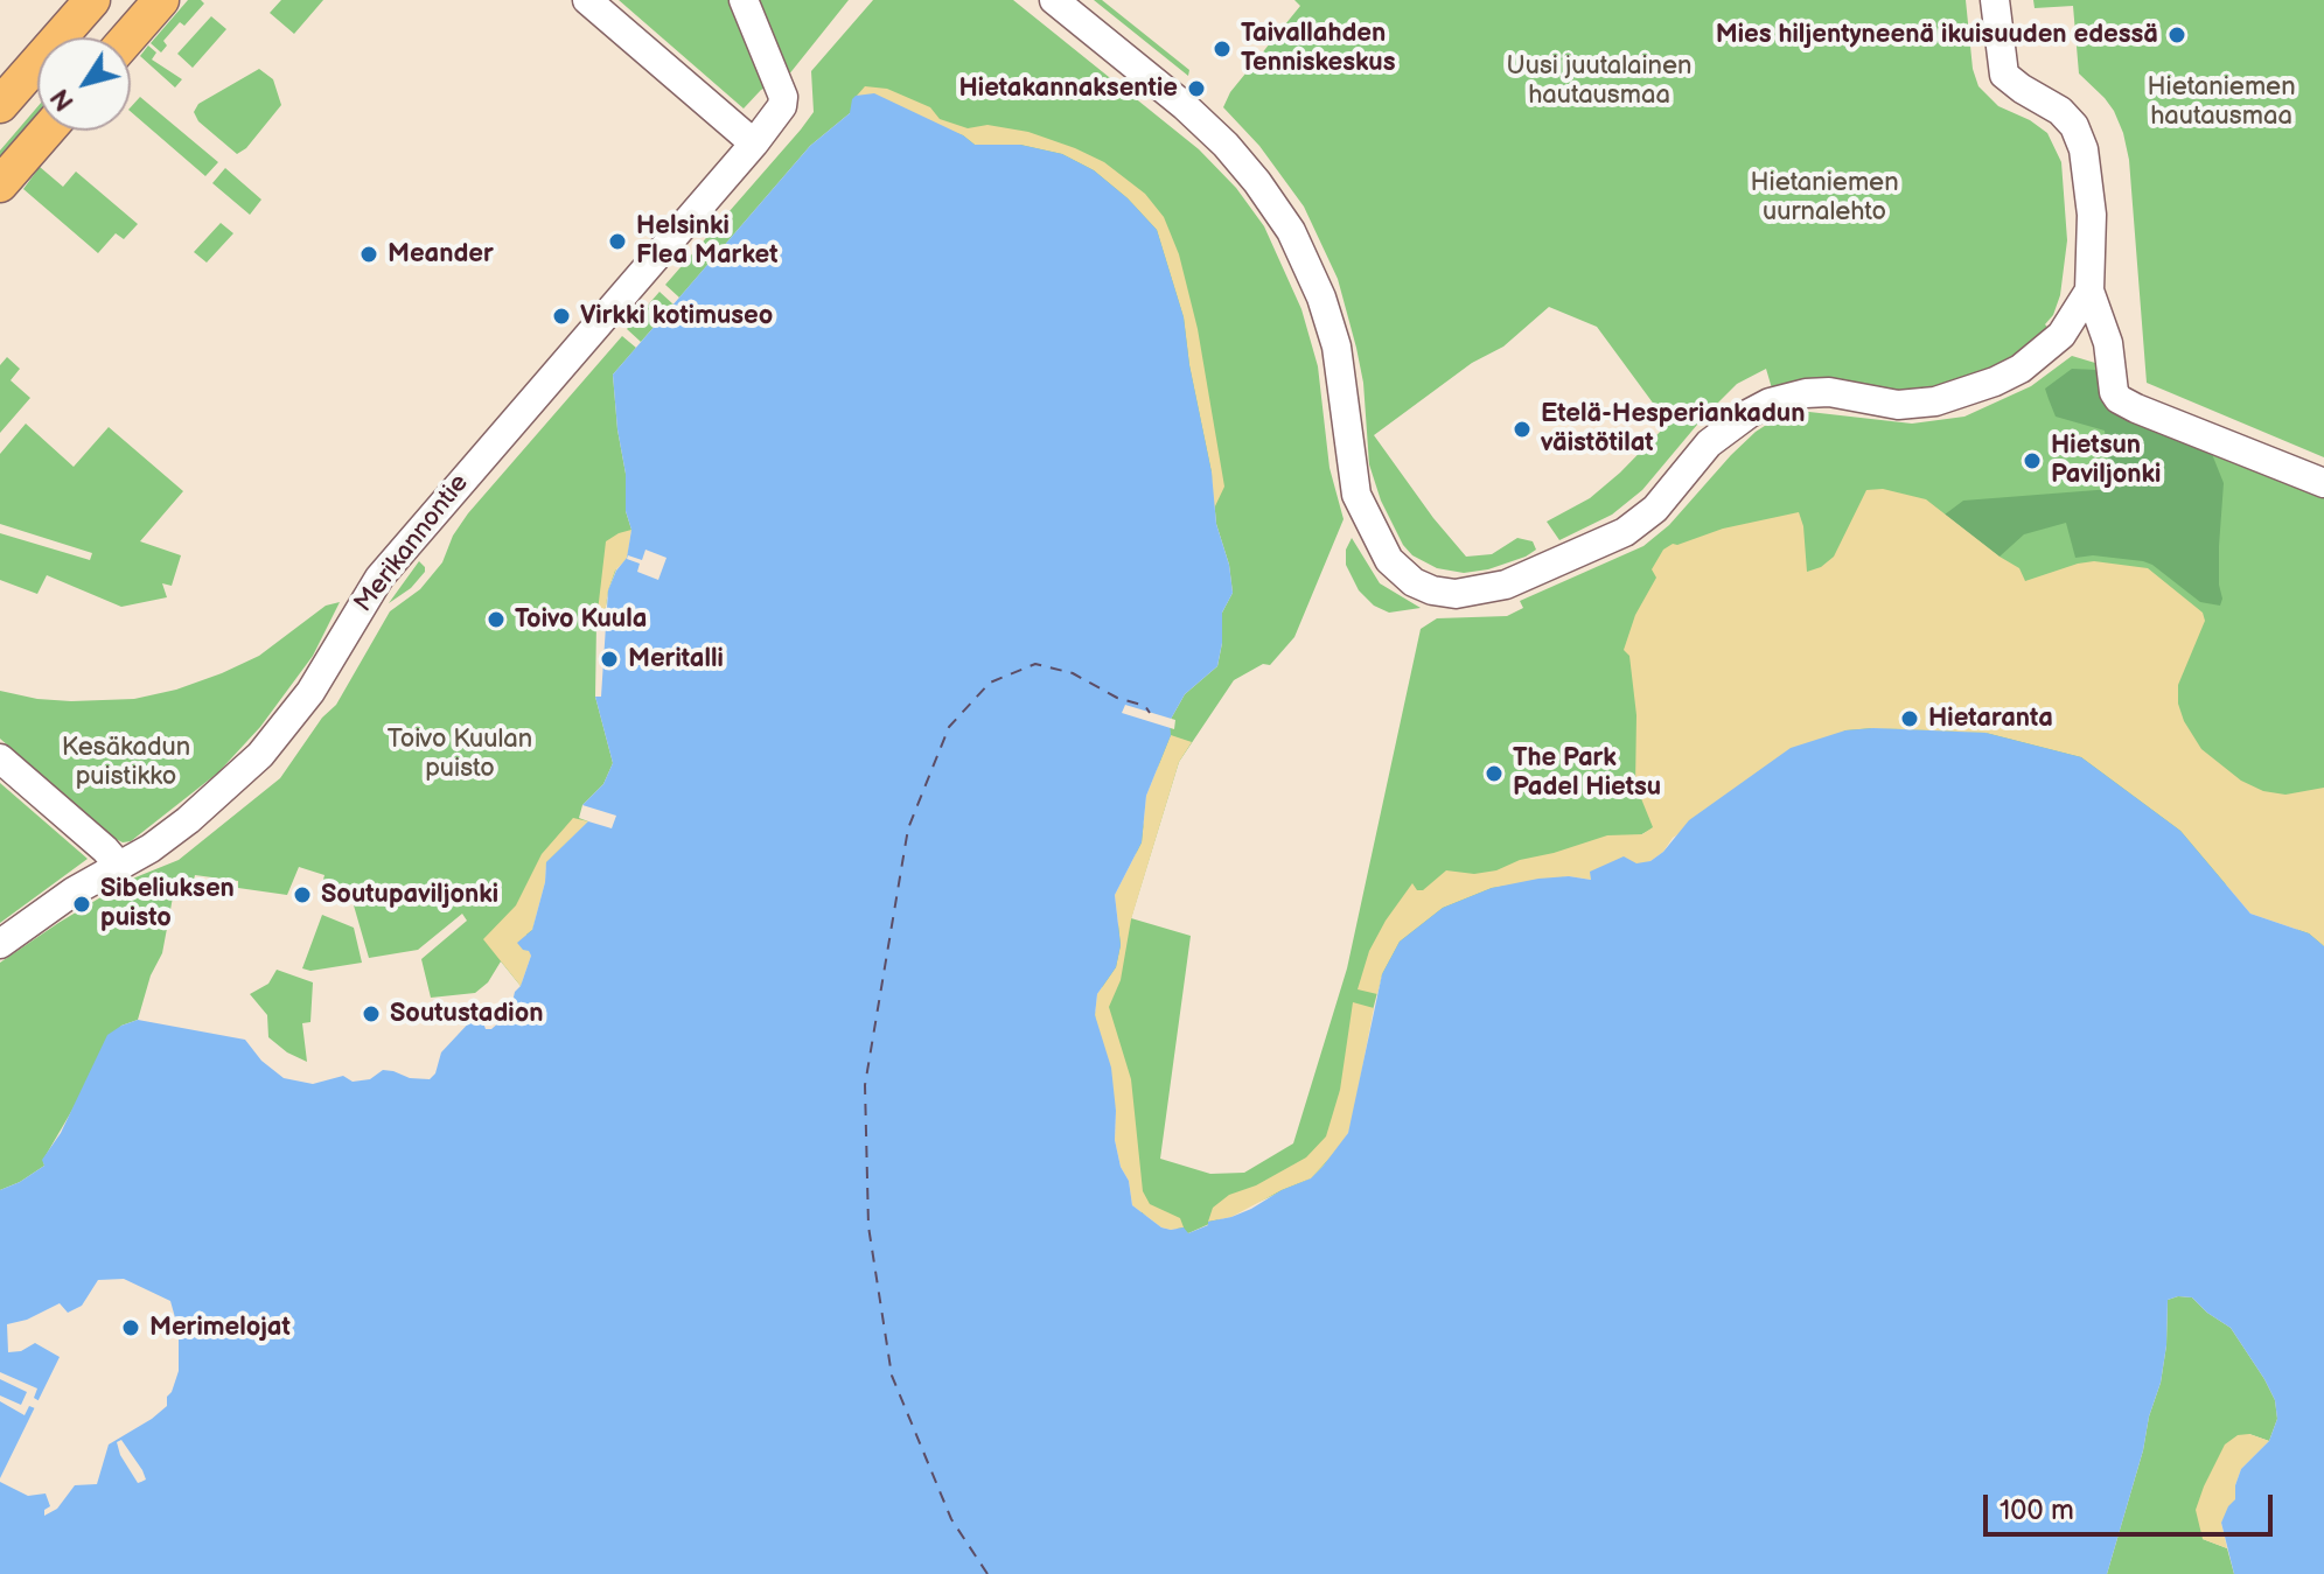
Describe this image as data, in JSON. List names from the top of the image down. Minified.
{"streets":{"street":["Merikannontie"]},"parks":["Uusi juutalainen hautausmaa","Hietaniemen hautausmaa","Hietaniemen uurnalehto","Toivo Kuulan puisto","Kesäkadun puistikko"],"places":["Mies hiljentyneenä ikuisuuden edessä","Taivallahden Tenniskeskus","Hietakannaksentie","Helsinki Flea Market","Meander","Virkki kotimuseo","Etelä-Hesperiankadun väistötilat","Hietsun Paviljonki","Toivo Kuula","Meritalli","Hietaranta","The Park Padel Hietsu","Soutupaviljonki","Sibeliuksen puisto","Soutustadion","Merimelojat"],"scale_bar":"100 m","north":"bottom left"}
